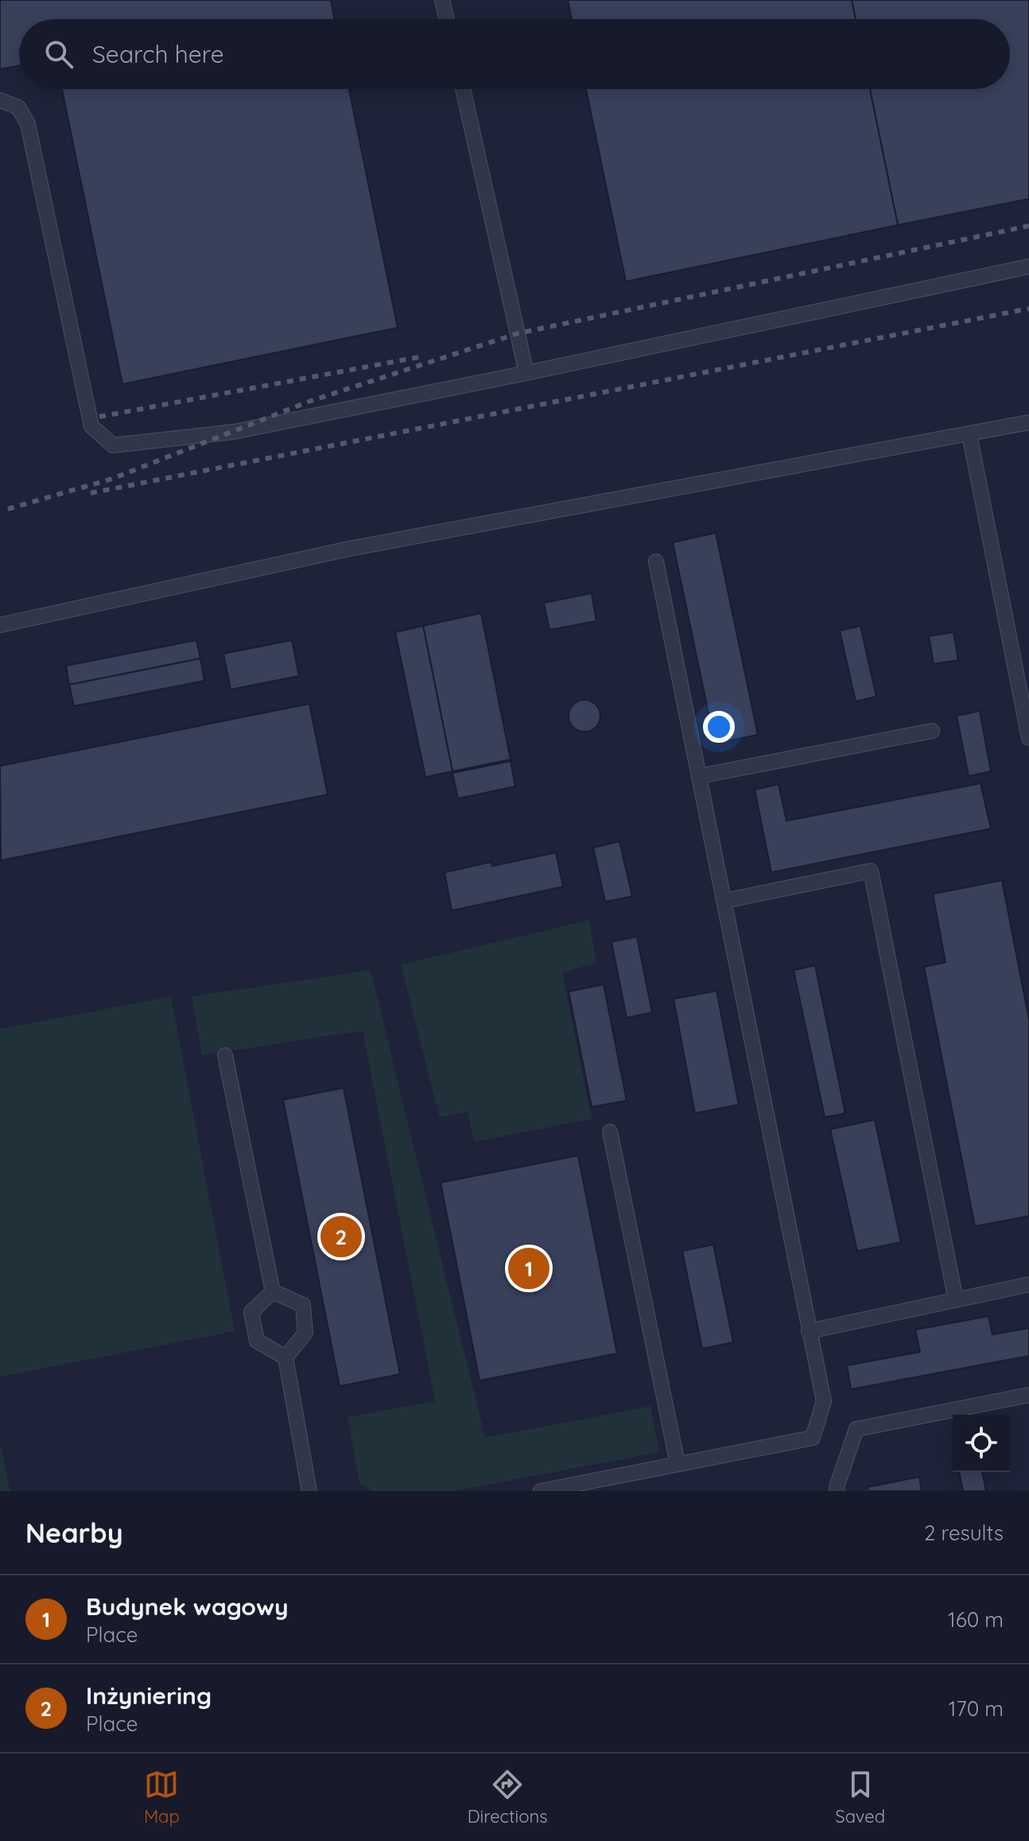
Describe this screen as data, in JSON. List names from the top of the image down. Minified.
{"page":{"search":"Search here","pins":["2","1"],"heading":["Nearby","2 results"],"list":[{"mark":"1","name":"Budynek wagowy","note":"Place","value":"160 m"},{"mark":"2","name":"Inżyniering","note":"Place","value":"170 m"}],"nav":["Map","Directions","Saved"]}}
